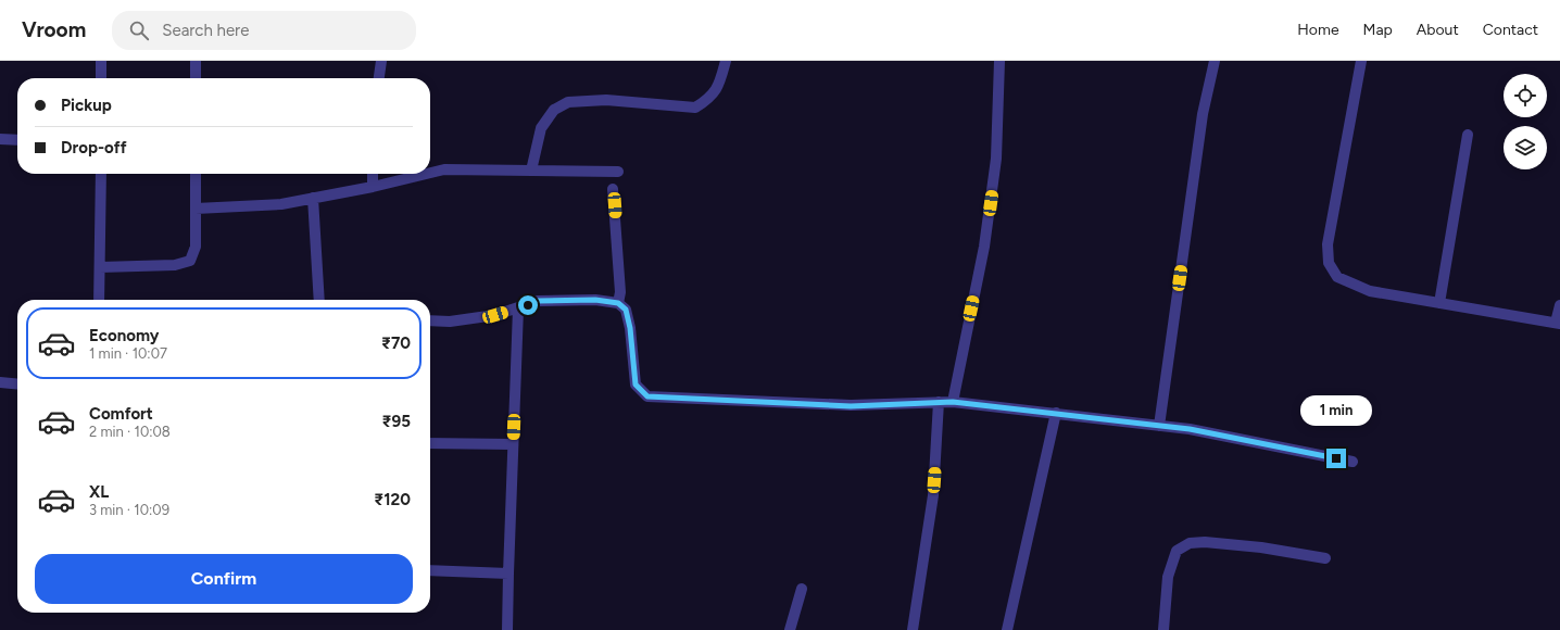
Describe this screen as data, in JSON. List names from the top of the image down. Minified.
{"page":{"header":"Vroom","search":"Search here","nav":["Home","Map","About","Contact"],"banner":["Pickup","Drop-off"],"list":[{"name":"Economy","note":"1 min · 10:07","value":"₹70"},{"name":"Comfort","note":"2 min · 10:08","value":"₹95"},{"name":"XL","note":"3 min · 10:09","value":"₹120"}],"bubble":"1 min","buttons":"Confirm"}}
